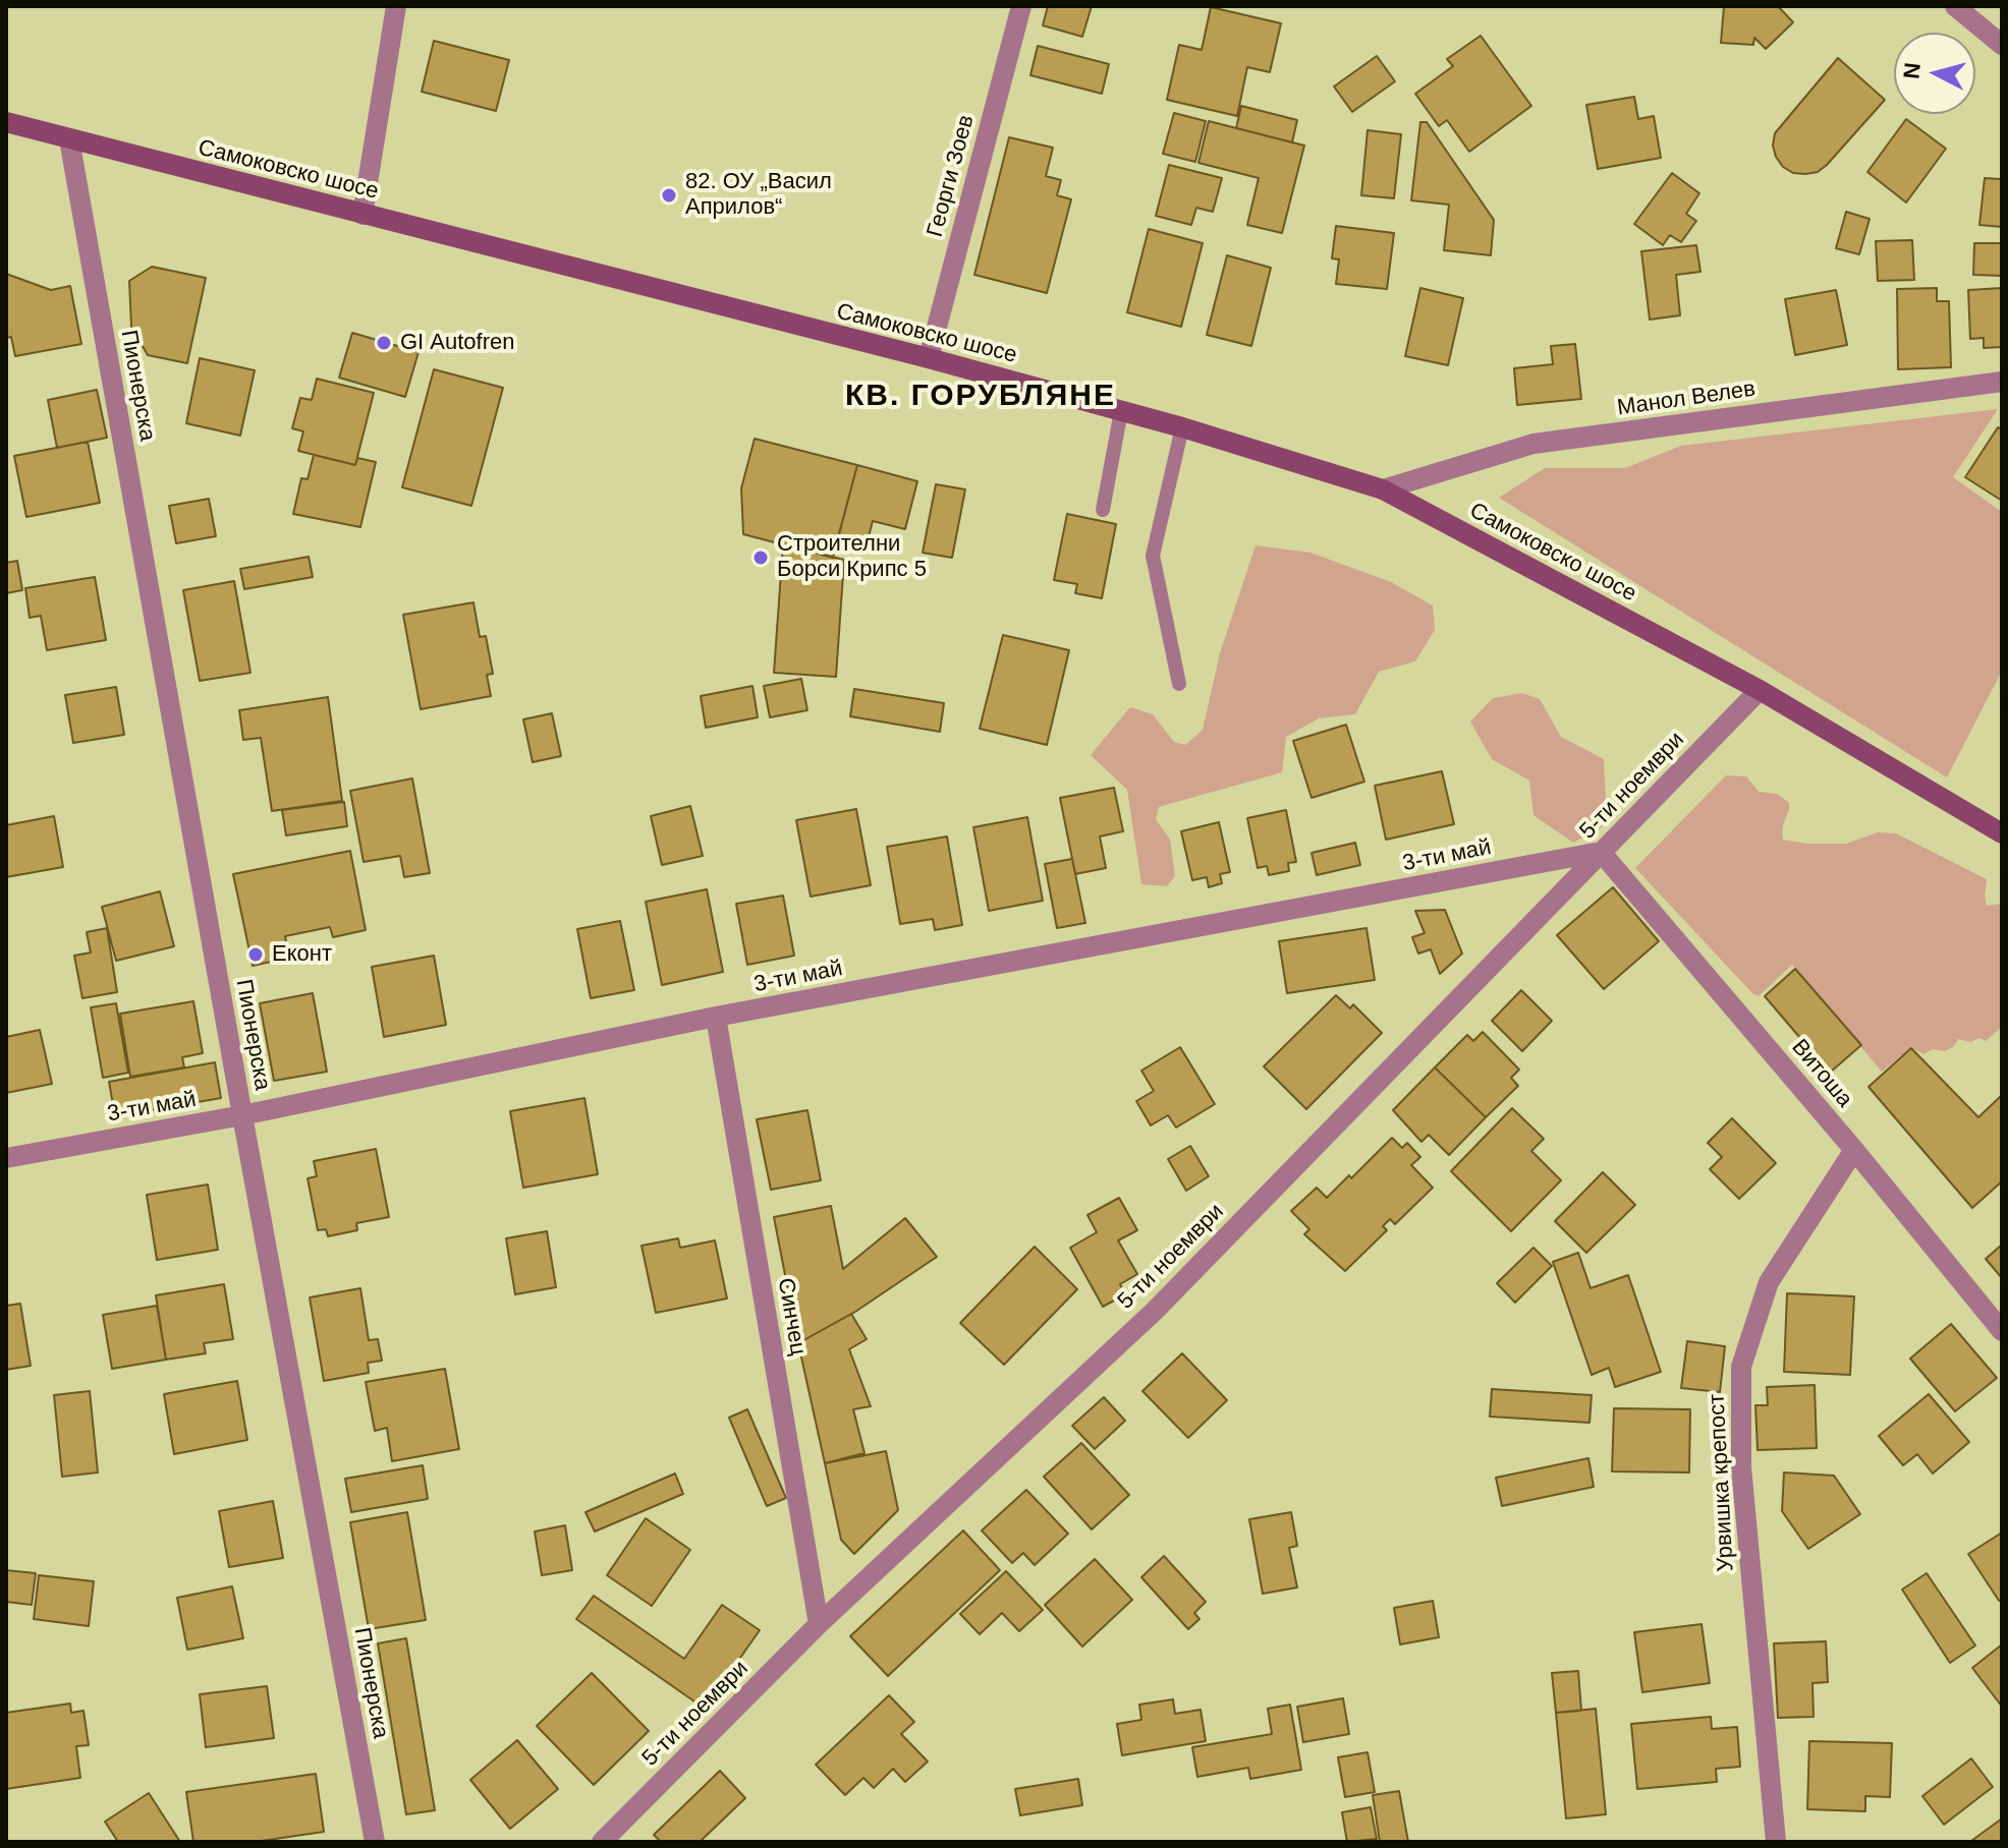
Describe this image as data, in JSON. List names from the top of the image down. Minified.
{"streets":{"main road":["Самоковско шосе"],"street":["Георги Зоев","Пионерска","Манол Велев","5-ти ноември","3-ти май","Витоша","Синчец","Урвишка крепост"]},"crossings":[["Самоковско шосе","Георги Зоев"],["Самоковско шосе","Пионерска"],["Самоковско шосе","Манол Велев"],["Самоковско шосе","5-ти ноември"],["Пионерска","3-ти май"],["5-ти ноември","3-ти май"],["5-ти ноември","Витоша"],["5-ти ноември","Синчец"],["3-ти май","Витоша"],["3-ти май","Синчец"],["Витоша","Урвишка крепост"]],"districts":["КВ. ГОРУБЛЯНЕ"],"places":["82. ОУ „Васил Априлов“","GI Autofren","Строителни Борси Крипс 5","Еконт"],"north":"left"}
